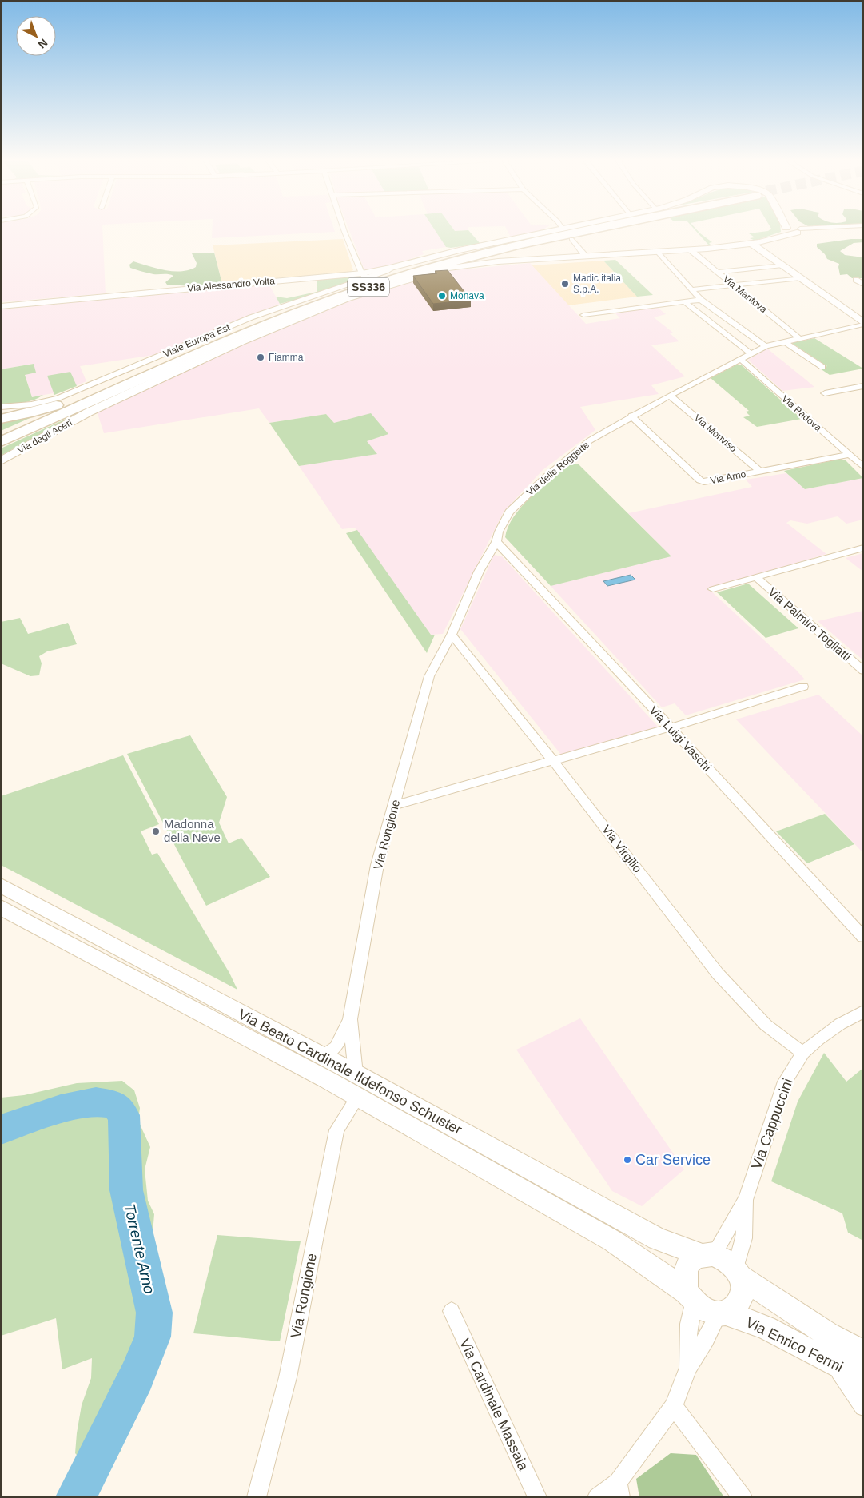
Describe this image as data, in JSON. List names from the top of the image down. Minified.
{"streets":{"highway":["SS336"],"street":["Via Alessandro Volta","Via Mantova","Viale Europa Est","Via Padova","Via Monviso","Via degli Aceri","Via delle Roggette","Via Arno","Via Palmiro Togliatti","Via Luigi Vaschi","Via Rongione","Via Virgilio","Via Beato Cardinale Ildefonso Schuster","Via Cappuccini","Via Enrico Fermi","Via Cardinale Massaia"]},"crossings":[["Via Alessandro Volta","Viale Europa Est"],["Via Mantova","Via delle Roggette"],["Viale Europa Est","Via degli Aceri"],["Via Padova","Via delle Roggette"],["Via Padova","Via Arno"],["Via Monviso","Via delle Roggette"],["Via Monviso","Via Arno"],["Via delle Roggette","Via Arno"],["Via delle Roggette","Via Luigi Vaschi"],["Via delle Roggette","Via Rongione"],["Via delle Roggette","Via Virgilio"],["Via Rongione","Via Beato Cardinale Ildefonso Schuster"],["Via Virgilio","Via Cappuccini"],["Via Beato Cardinale Ildefonso Schuster","Via Cappuccini"],["Via Beato Cardinale Ildefonso Schuster","Via Enrico Fermi"],["Via Cappuccini","Via Enrico Fermi"]],"water":["Torrente Arno"],"places":["Madic italia S.p.A.","Monava","Fiamma","Madonna della Neve","Car Service"],"north":"bottom right"}
